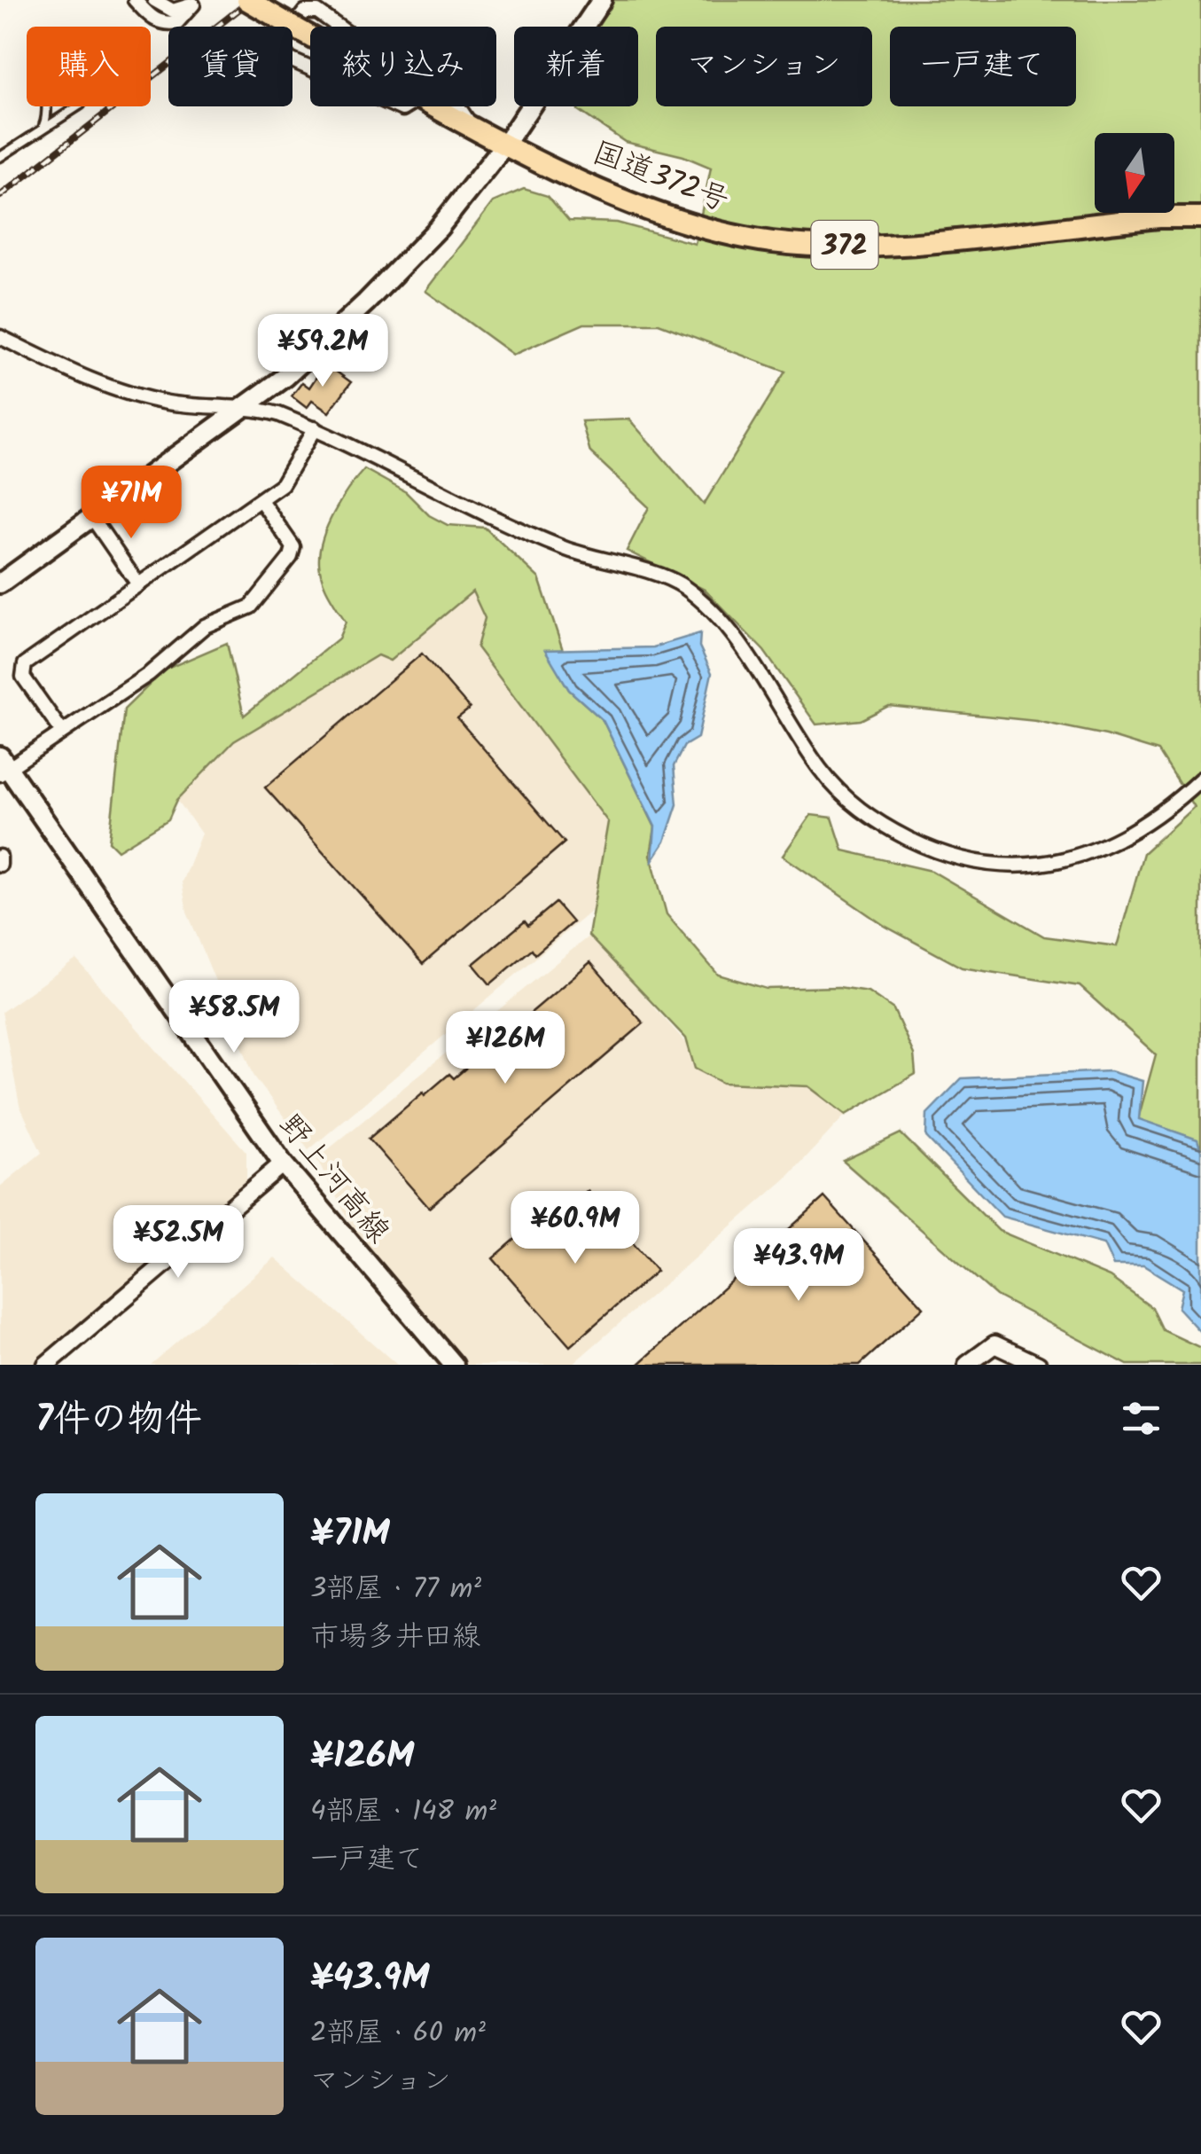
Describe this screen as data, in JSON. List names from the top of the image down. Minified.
{"streets":{"highway":["国道372号","372"],"main road":["野上河高線"]},"north":"bottom","page":{"chip":["購入","賃貸","絞り込み","新着","マンション","一戸建て"],"price":["¥59.2M","¥71M","¥58.5M","¥126M","¥60.9M","¥52.5M","¥43.9M"],"heading":"7件の物件","list":[{"name":"¥71M","note":"3部屋 · 77 m² · 市場多井田線"},{"name":"¥126M","note":"4部屋 · 148 m² · 一戸建て"},{"name":"¥43.9M","note":"2部屋 · 60 m² · マンション"}]}}
